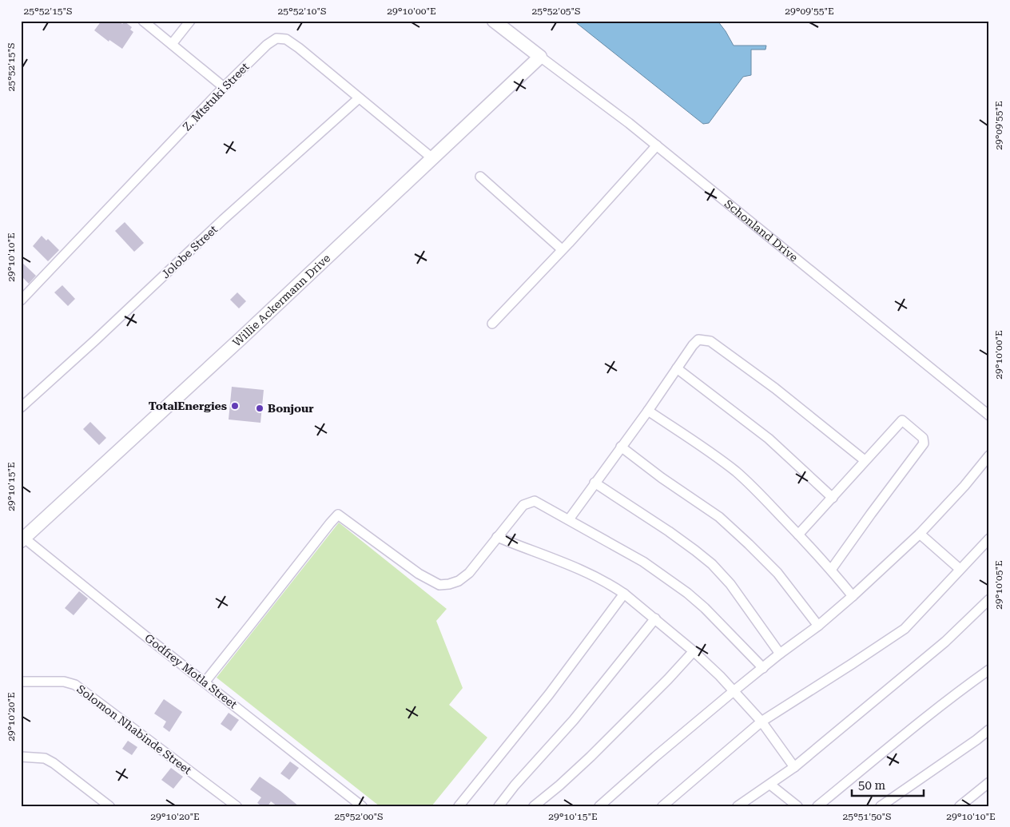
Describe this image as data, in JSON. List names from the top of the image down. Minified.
{"streets":{"street":["Z. Mtstuki Street","Schonland Drive","Jolobe Street","Willie Ackermann Drive","Godfrey Motla Street","Solomon Nhabinde Street"]},"crossings":[["Z. Mtstuki Street","Jolobe Street"],["Z. Mtstuki Street","Willie Ackermann Drive"],["Schonland Drive","Willie Ackermann Drive"],["Willie Ackermann Drive","Godfrey Motla Street"]],"places":["TotalEnergies","Bonjour"],"scale_bar":"50 m","coordinates":["25°52'15\"S","25°52'10\"S","29°10'00\"E","25°52'05\"S","29°09'55\"E","29°10'10\"E","29°10'15\"E","29°10'05\"E","29°10'20\"E","25°52'00\"S","25°51'50\"S"]}
